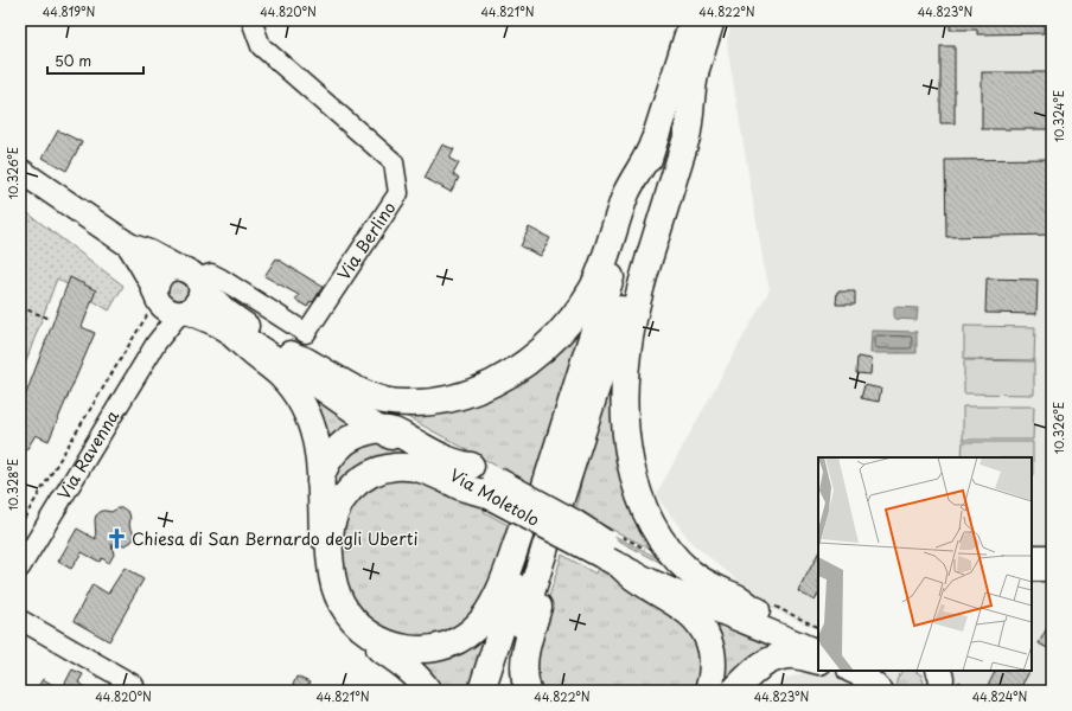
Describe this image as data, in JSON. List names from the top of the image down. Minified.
{"streets":{"main road":["Via Moletolo"],"street":["Via Berlino","Via Ravenna"]},"crossings":[["Via Berlino","Via Ravenna"],["Via Berlino","Via Moletolo"],["Via Ravenna","Via Moletolo"]],"places":{"church":["Chiesa di San Bernardo degli Uberti"]},"scale_bar":"50 m","coordinates":["44.819°N","44.820°N","44.821°N","44.822°N","44.823°N","10.324°E","10.326°E","10.328°E","44.824°N"]}
